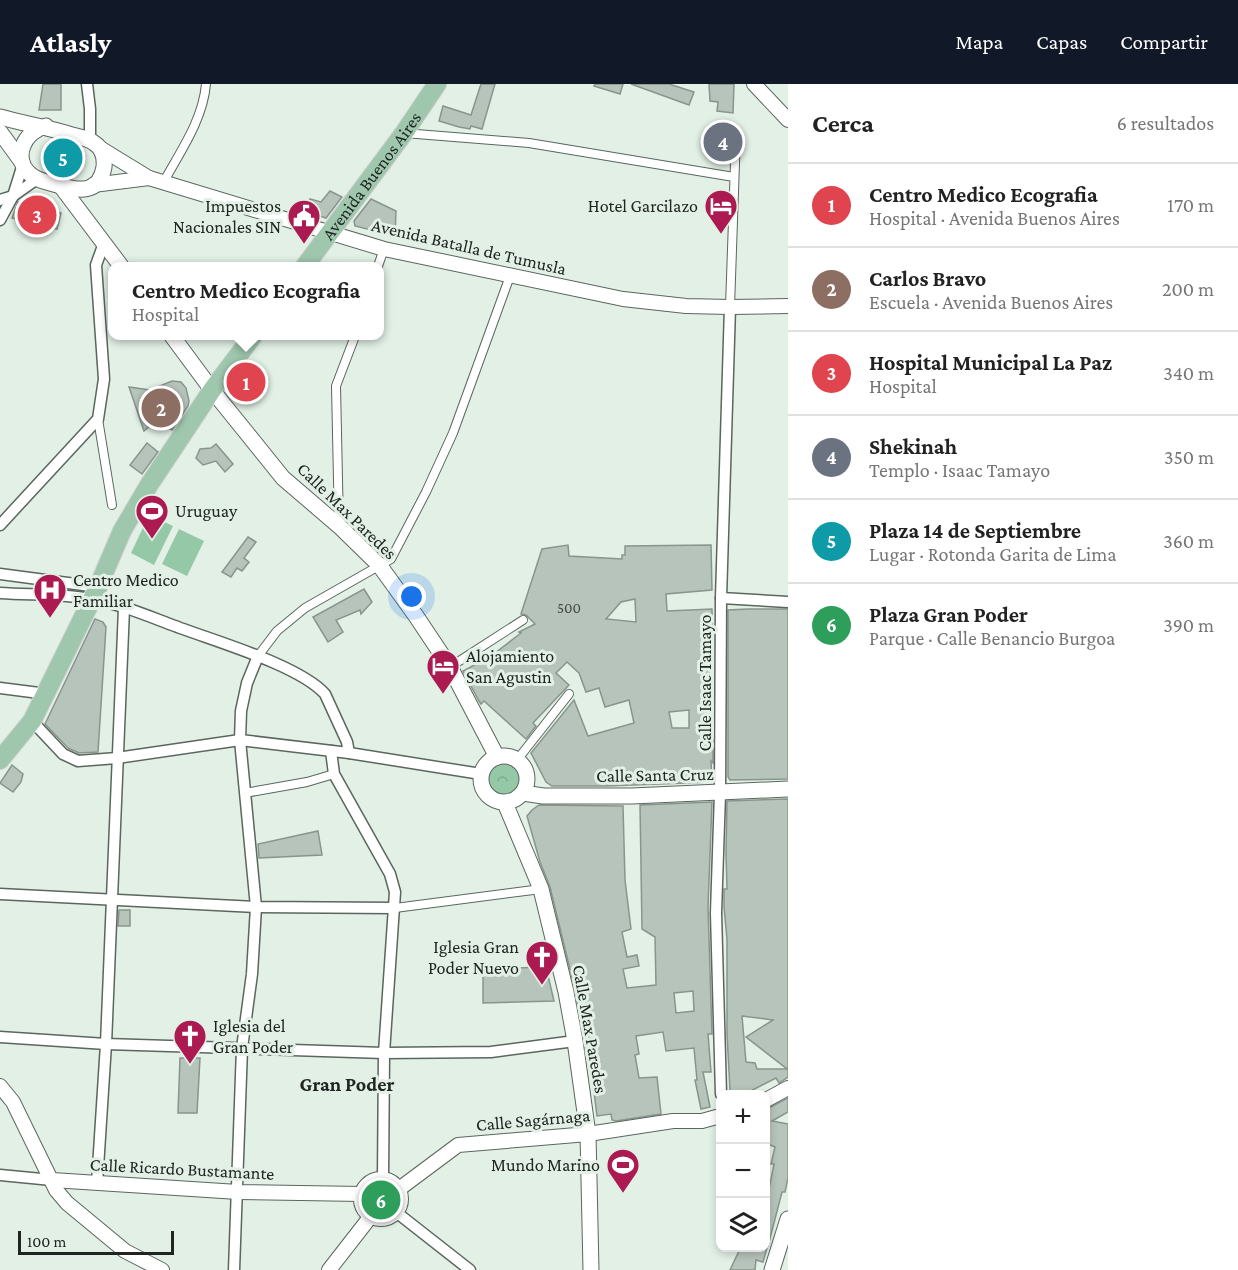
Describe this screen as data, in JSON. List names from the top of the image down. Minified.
{"streets":{"main road":["Avenida Buenos Aires","Calle Max Paredes","Calle Santa Cruz"],"street":["Avenida Batalla de Tumusla","Calle Isaac Tamayo","Calle Sagárnaga","Calle Ricardo Bustamante"]},"crossings":[["Avenida Buenos Aires","Avenida Batalla de Tumusla"],["Avenida Batalla de Tumusla","Calle Isaac Tamayo"],["Calle Max Paredes","Calle Santa Cruz"],["Calle Max Paredes","Calle Sagárnaga"],["Calle Isaac Tamayo","Calle Santa Cruz"],["Calle Sagárnaga","Calle Ricardo Bustamante"]],"districts":["Gran Poder"],"places":{"hotel":["Hotel Garcilazo","Alojamiento San Agustin"],"public building":["Impuestos Nacionales SIN"],"sports":["Uruguay","Mundo Marino"],"hospital":["Centro Medico Familiar"],"church":["Iglesia Gran Poder Nuevo","Iglesia del Gran Poder"]},"house_numbers":["500"],"scale_bar":"100 m","page":{"header":"Atlasly","nav":["Mapa","Capas","Compartir"],"heading":["Cerca","6 resultados"],"pins":["4","5","3","1","2","6"],"list":[{"mark":"1","name":"Centro Medico Ecografia","note":"Hospital · Avenida Buenos Aires","value":"170 m"},{"mark":"2","name":"Carlos Bravo","note":"Escuela · Avenida Buenos Aires","value":"200 m"},{"mark":"3","name":"Hospital Municipal La Paz","note":"Hospital","value":"340 m"},{"mark":"4","name":"Shekinah","note":"Templo · Isaac Tamayo","value":"350 m"},{"mark":"5","name":"Plaza 14 de Septiembre","note":"Lugar · Rotonda Garita de Lima","value":"360 m"},{"mark":"6","name":"Plaza Gran Poder","note":"Parque · Calle Benancio Burgoa","value":"390 m"}],"popup":["Centro Medico Ecografia","Hospital"],"map_buttons":["+","−"],"scale":"100 m"}}
